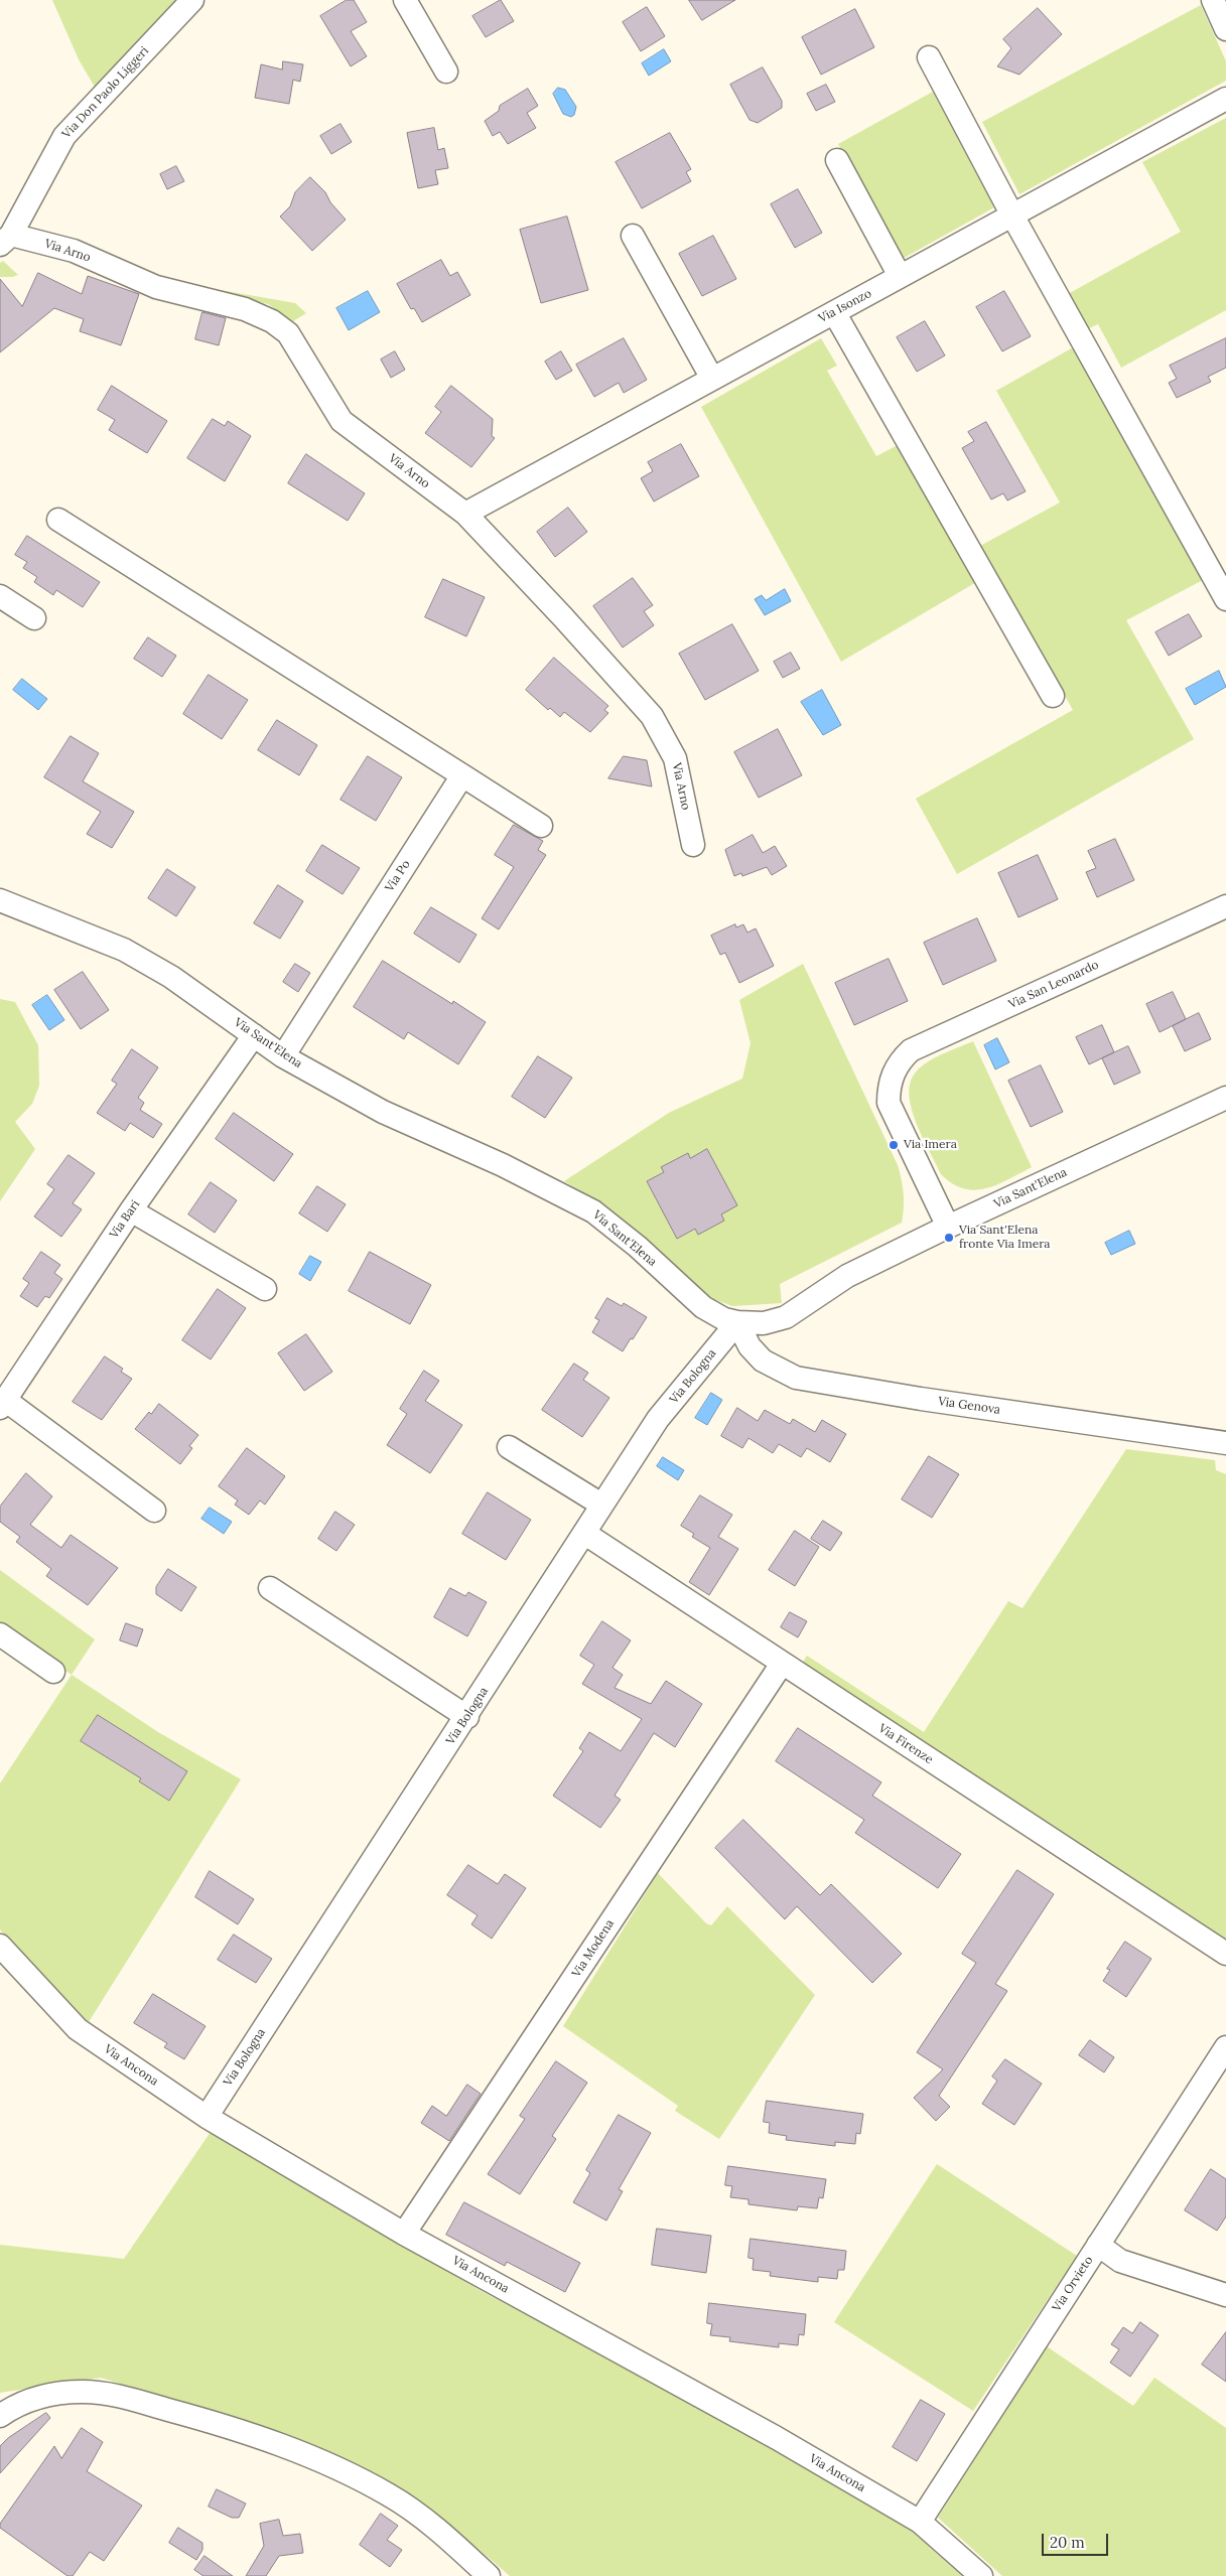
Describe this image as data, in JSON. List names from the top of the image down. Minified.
{"streets":{"street":["Via Don Paolo Liggeri","Via Arno","Via Isonzo","Via Po","Via San Leonardo","Via Sant'Elena","Via Bari","Via Bologna","Via Genova","Via Firenze","Via Modena","Via Ancona","Via Orvieto"]},"crossings":[["Via Don Paolo Liggeri","Via Arno"],["Via Arno","Via Isonzo"],["Via Po","Via Sant'Elena"],["Via San Leonardo","Via Sant'Elena"],["Via Sant'Elena","Via Bari"],["Via Sant'Elena","Via Bologna"],["Via Sant'Elena","Via Genova"],["Via Bologna","Via Genova"],["Via Bologna","Via Firenze"],["Via Bologna","Via Ancona"],["Via Firenze","Via Modena"],["Via Modena","Via Ancona"],["Via Ancona","Via Orvieto"]],"places":["Via Imera","Via Sant'Elena fronte Via Imera"],"scale_bar":"20 m"}
